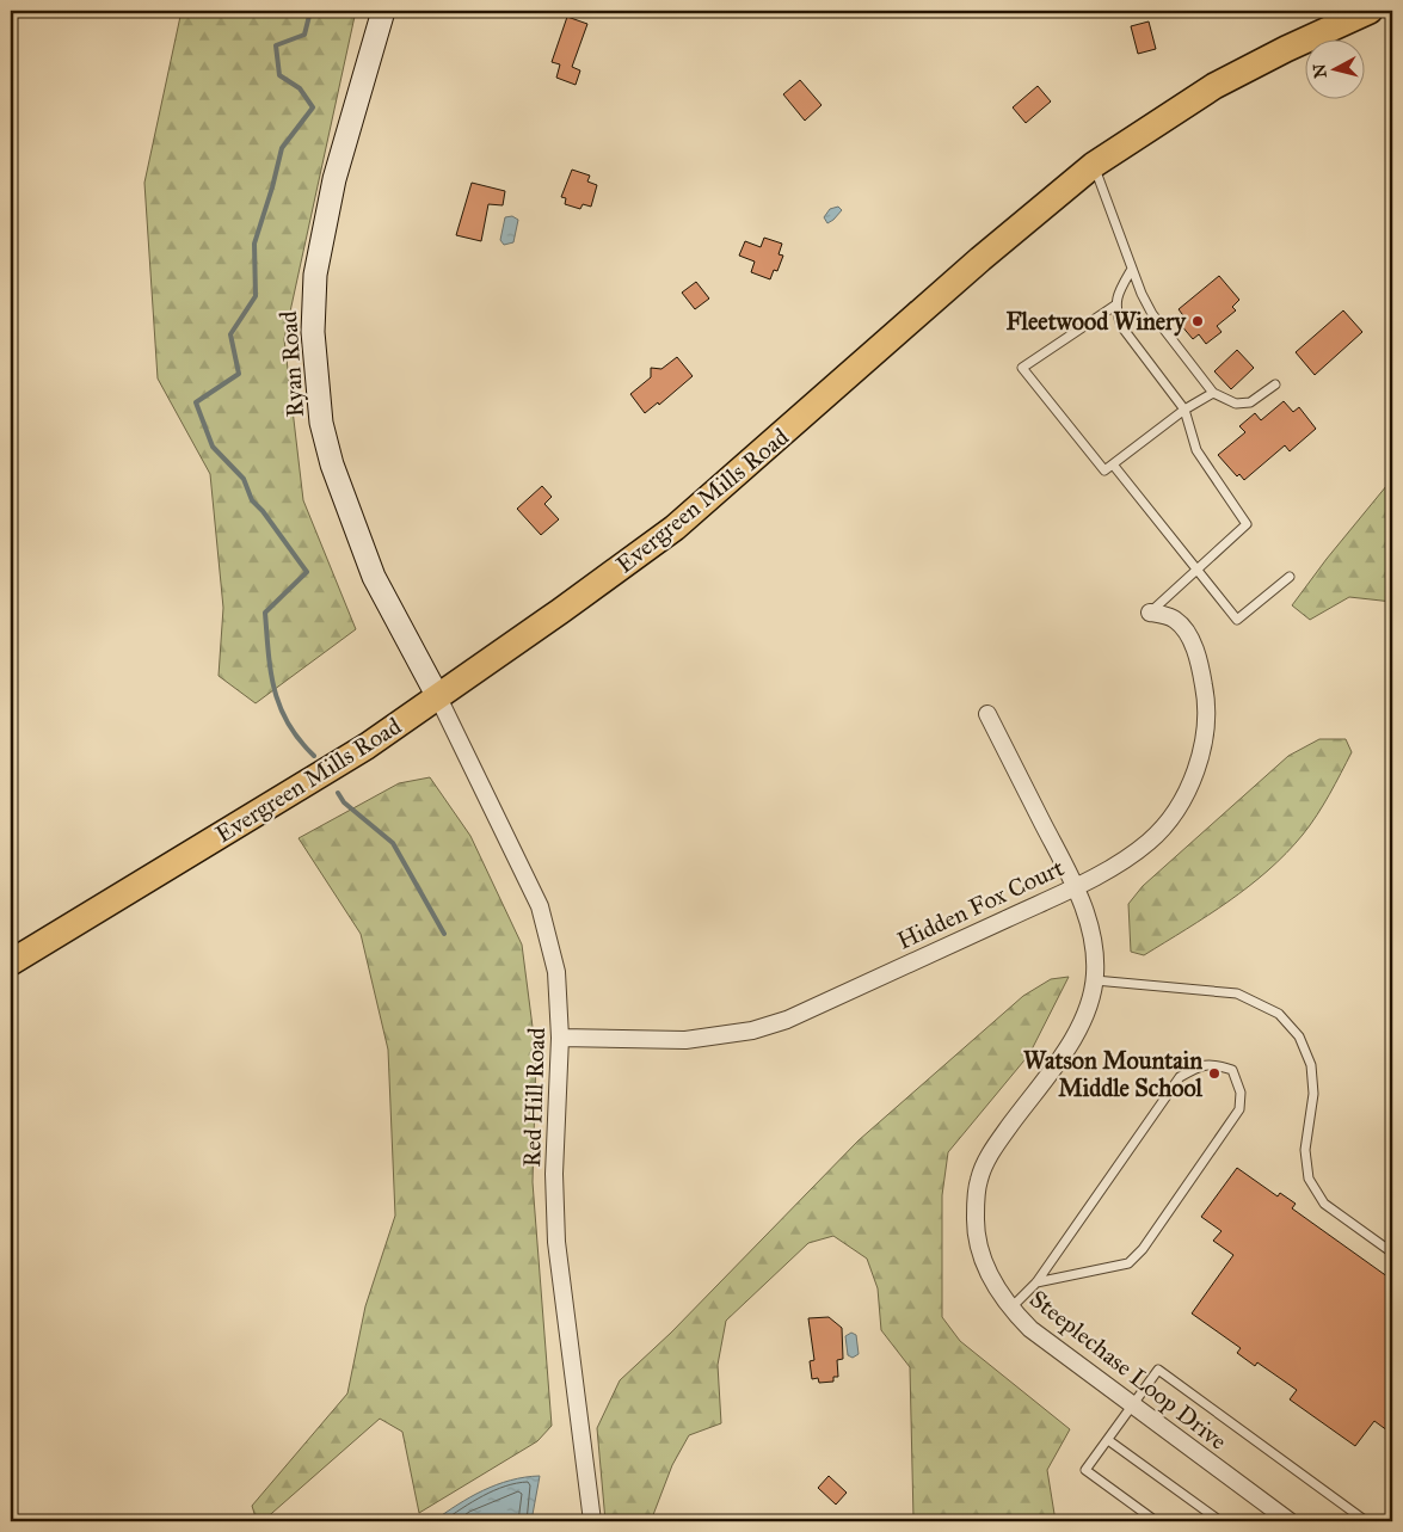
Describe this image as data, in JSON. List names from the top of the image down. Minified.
{"streets":{"main road":["Ryan Road","Evergreen Mills Road"],"street":["Hidden Fox Court","Red Hill Road","Steeplechase Loop Drive"]},"crossings":[["Ryan Road","Evergreen Mills Road"],["Ryan Road","Red Hill Road"],["Evergreen Mills Road","Red Hill Road"],["Hidden Fox Court","Red Hill Road"],["Hidden Fox Court","Steeplechase Loop Drive"]],"places":["Fleetwood Winery","Watson Mountain Middle School"],"north":"left"}
